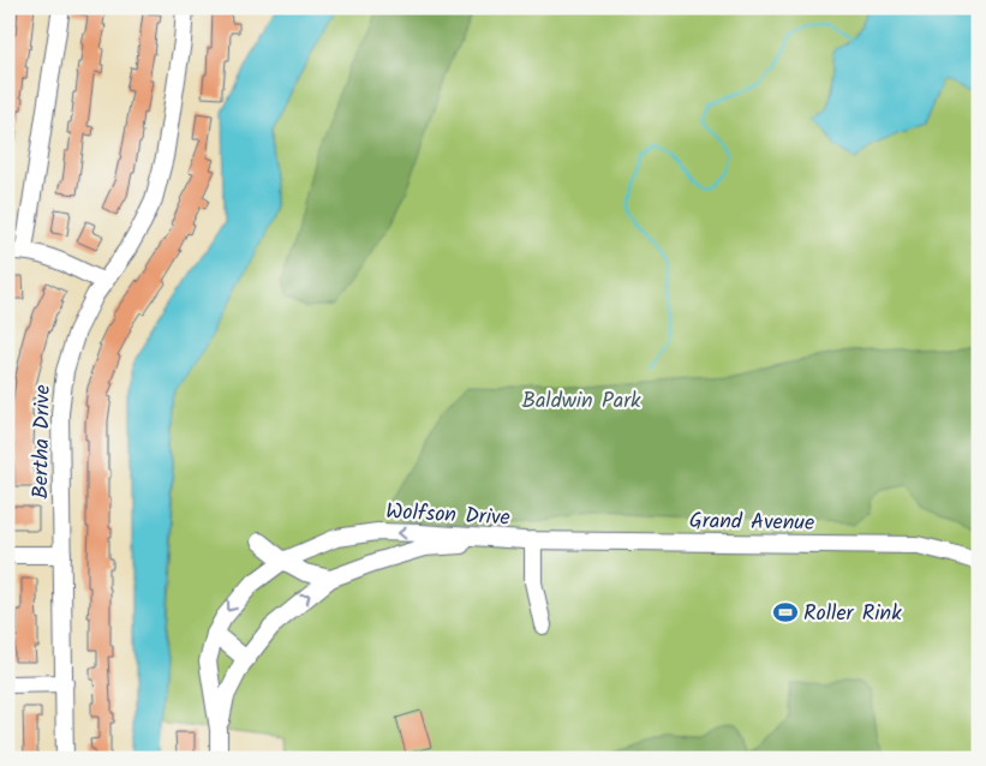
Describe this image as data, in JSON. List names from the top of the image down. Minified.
{"streets":{"street":["Bertha Drive","Wolfson Drive","Grand Avenue"]},"crossings":[["Wolfson Drive","Grand Avenue"]],"parks":["Baldwin Park"],"places":{"sports":["Roller Rink"]}}
